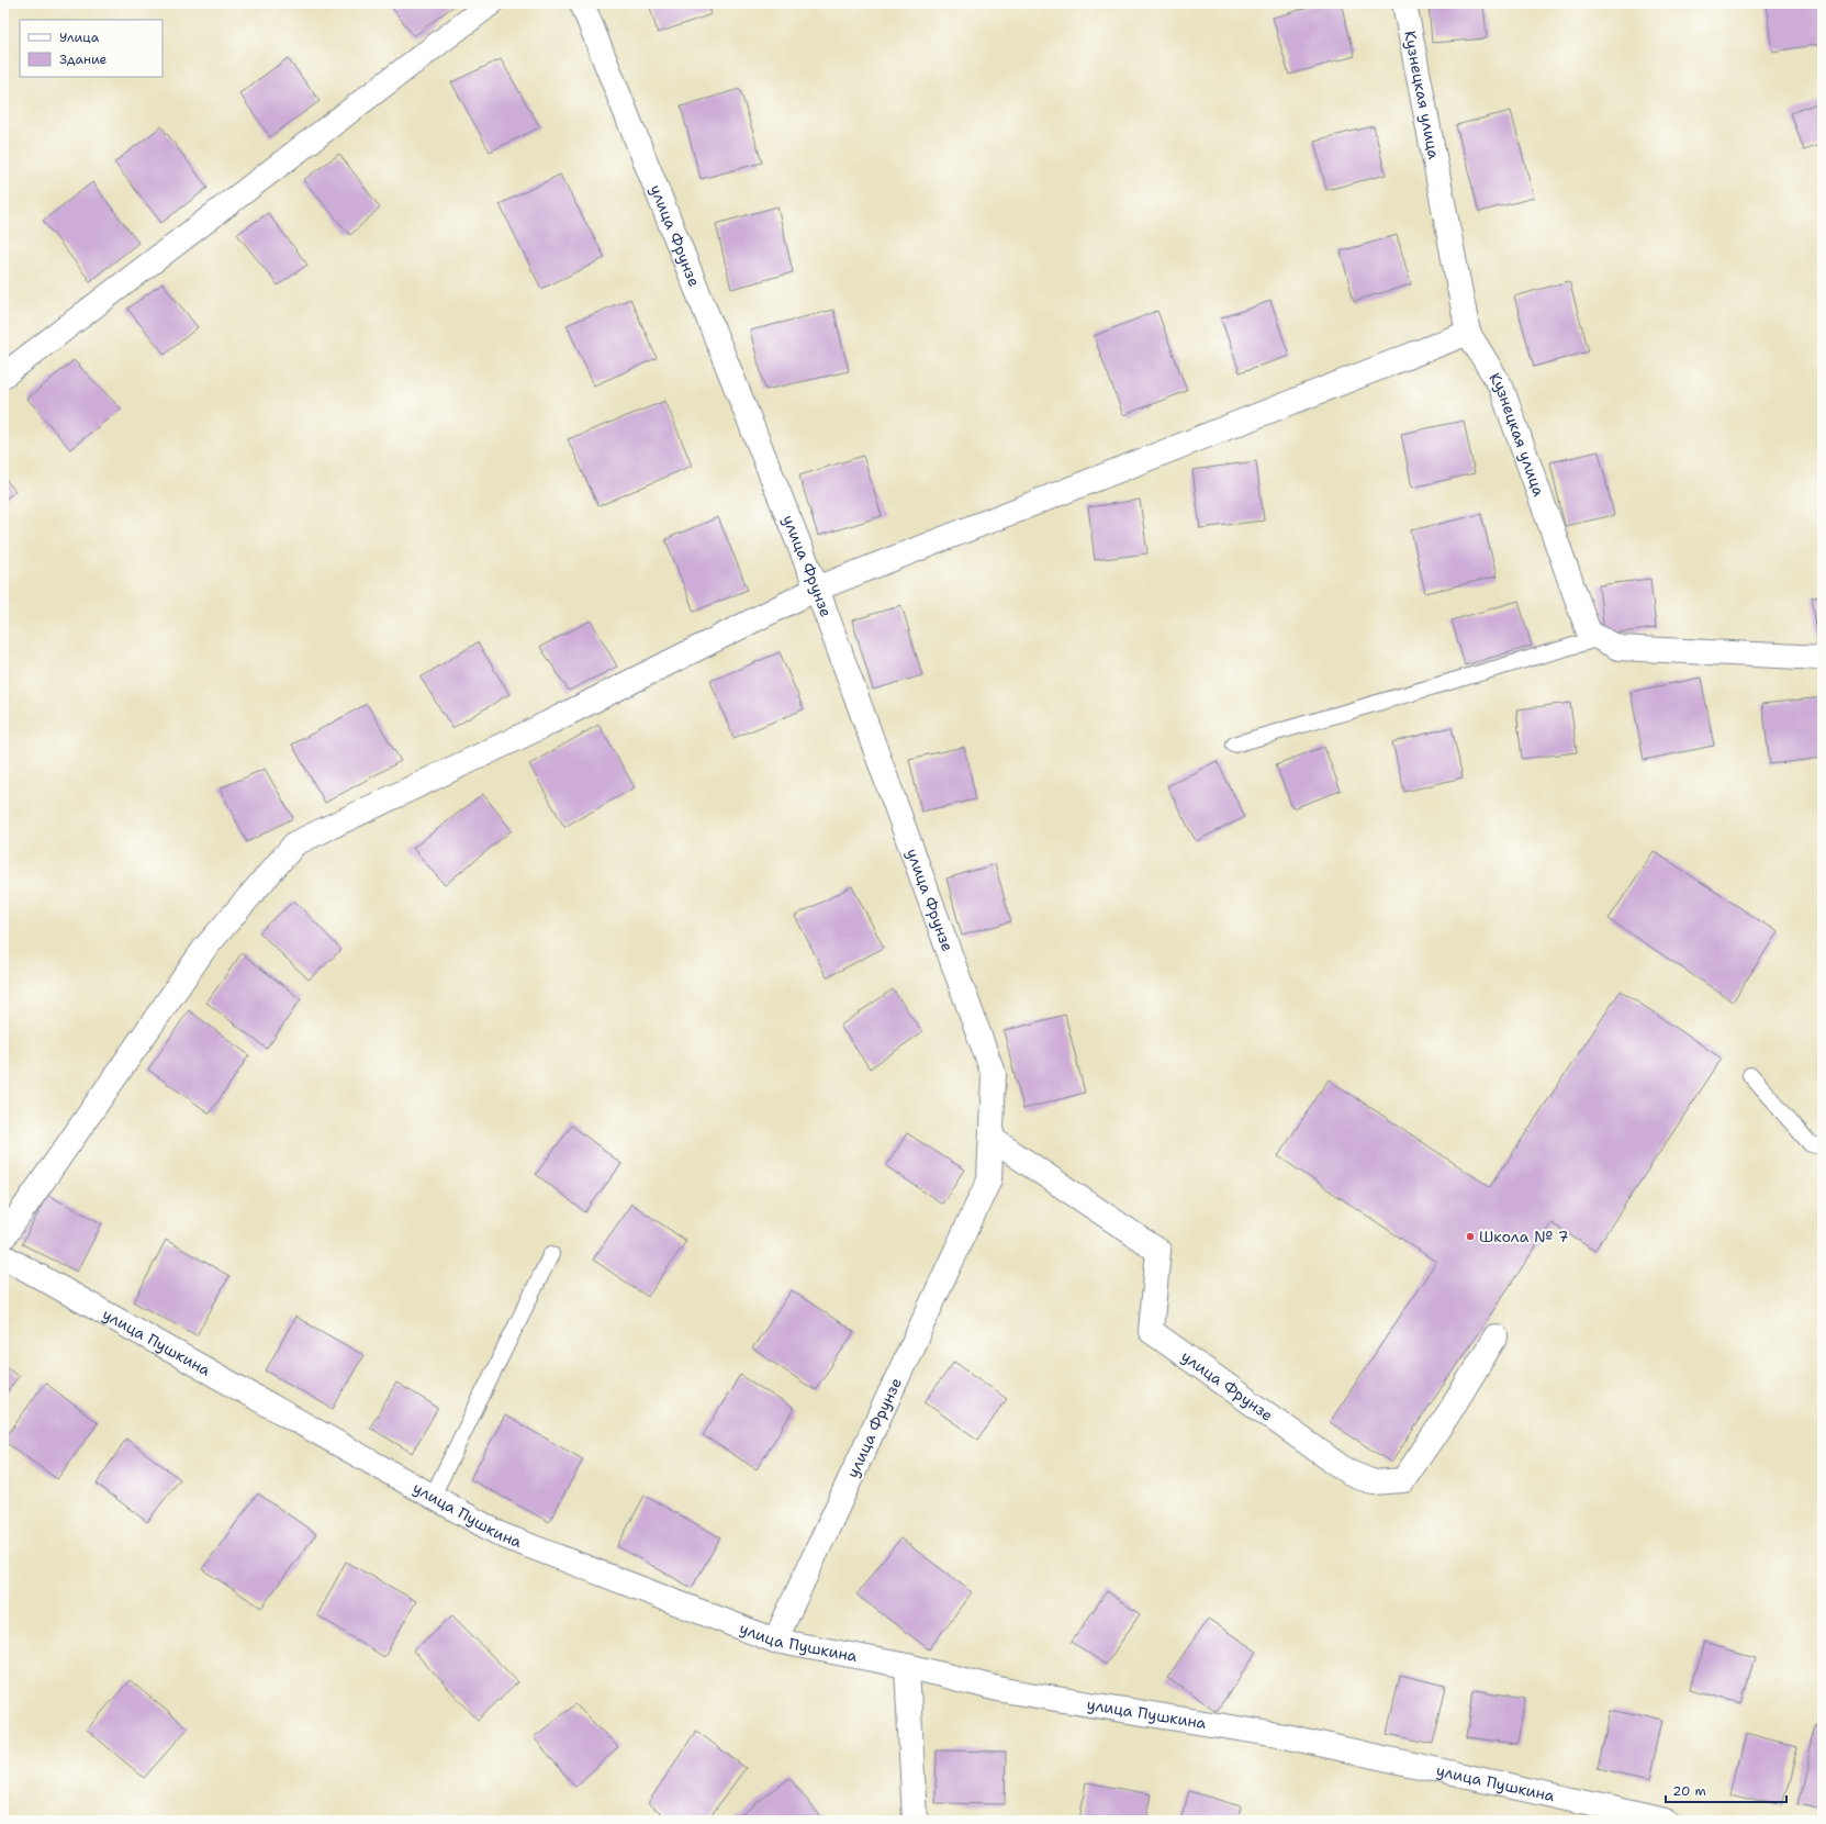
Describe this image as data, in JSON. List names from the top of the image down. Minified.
{"streets":{"street":["Кузнецкая улица","улица Фрунзе","улица Пушкина"]},"crossings":[["улица Фрунзе","улица Пушкина"]],"places":["Школа № 7"],"legend":["Улица","Здание"],"scale_bar":"20 m"}
